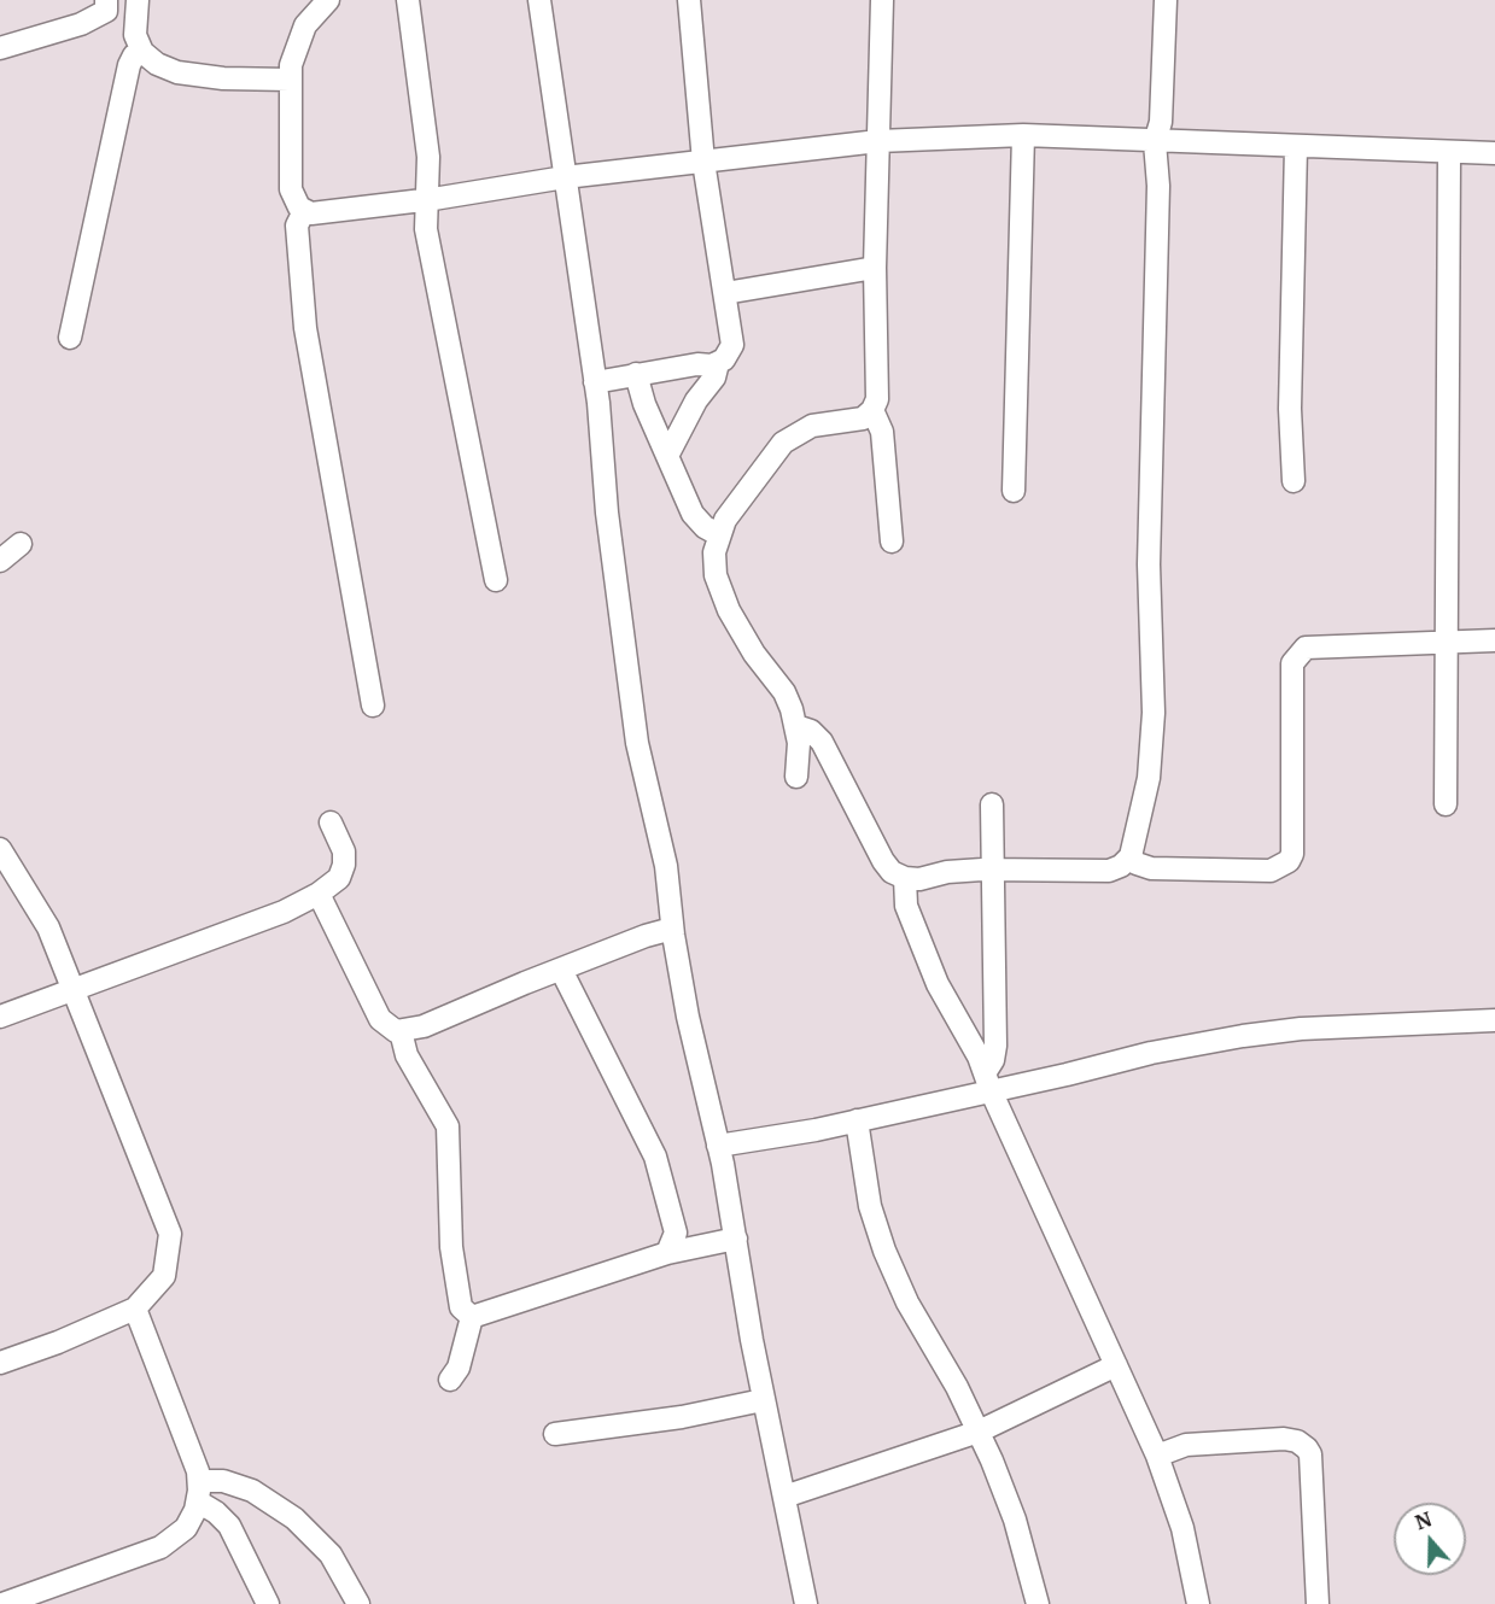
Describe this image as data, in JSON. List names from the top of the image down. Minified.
{"north":"top"}
